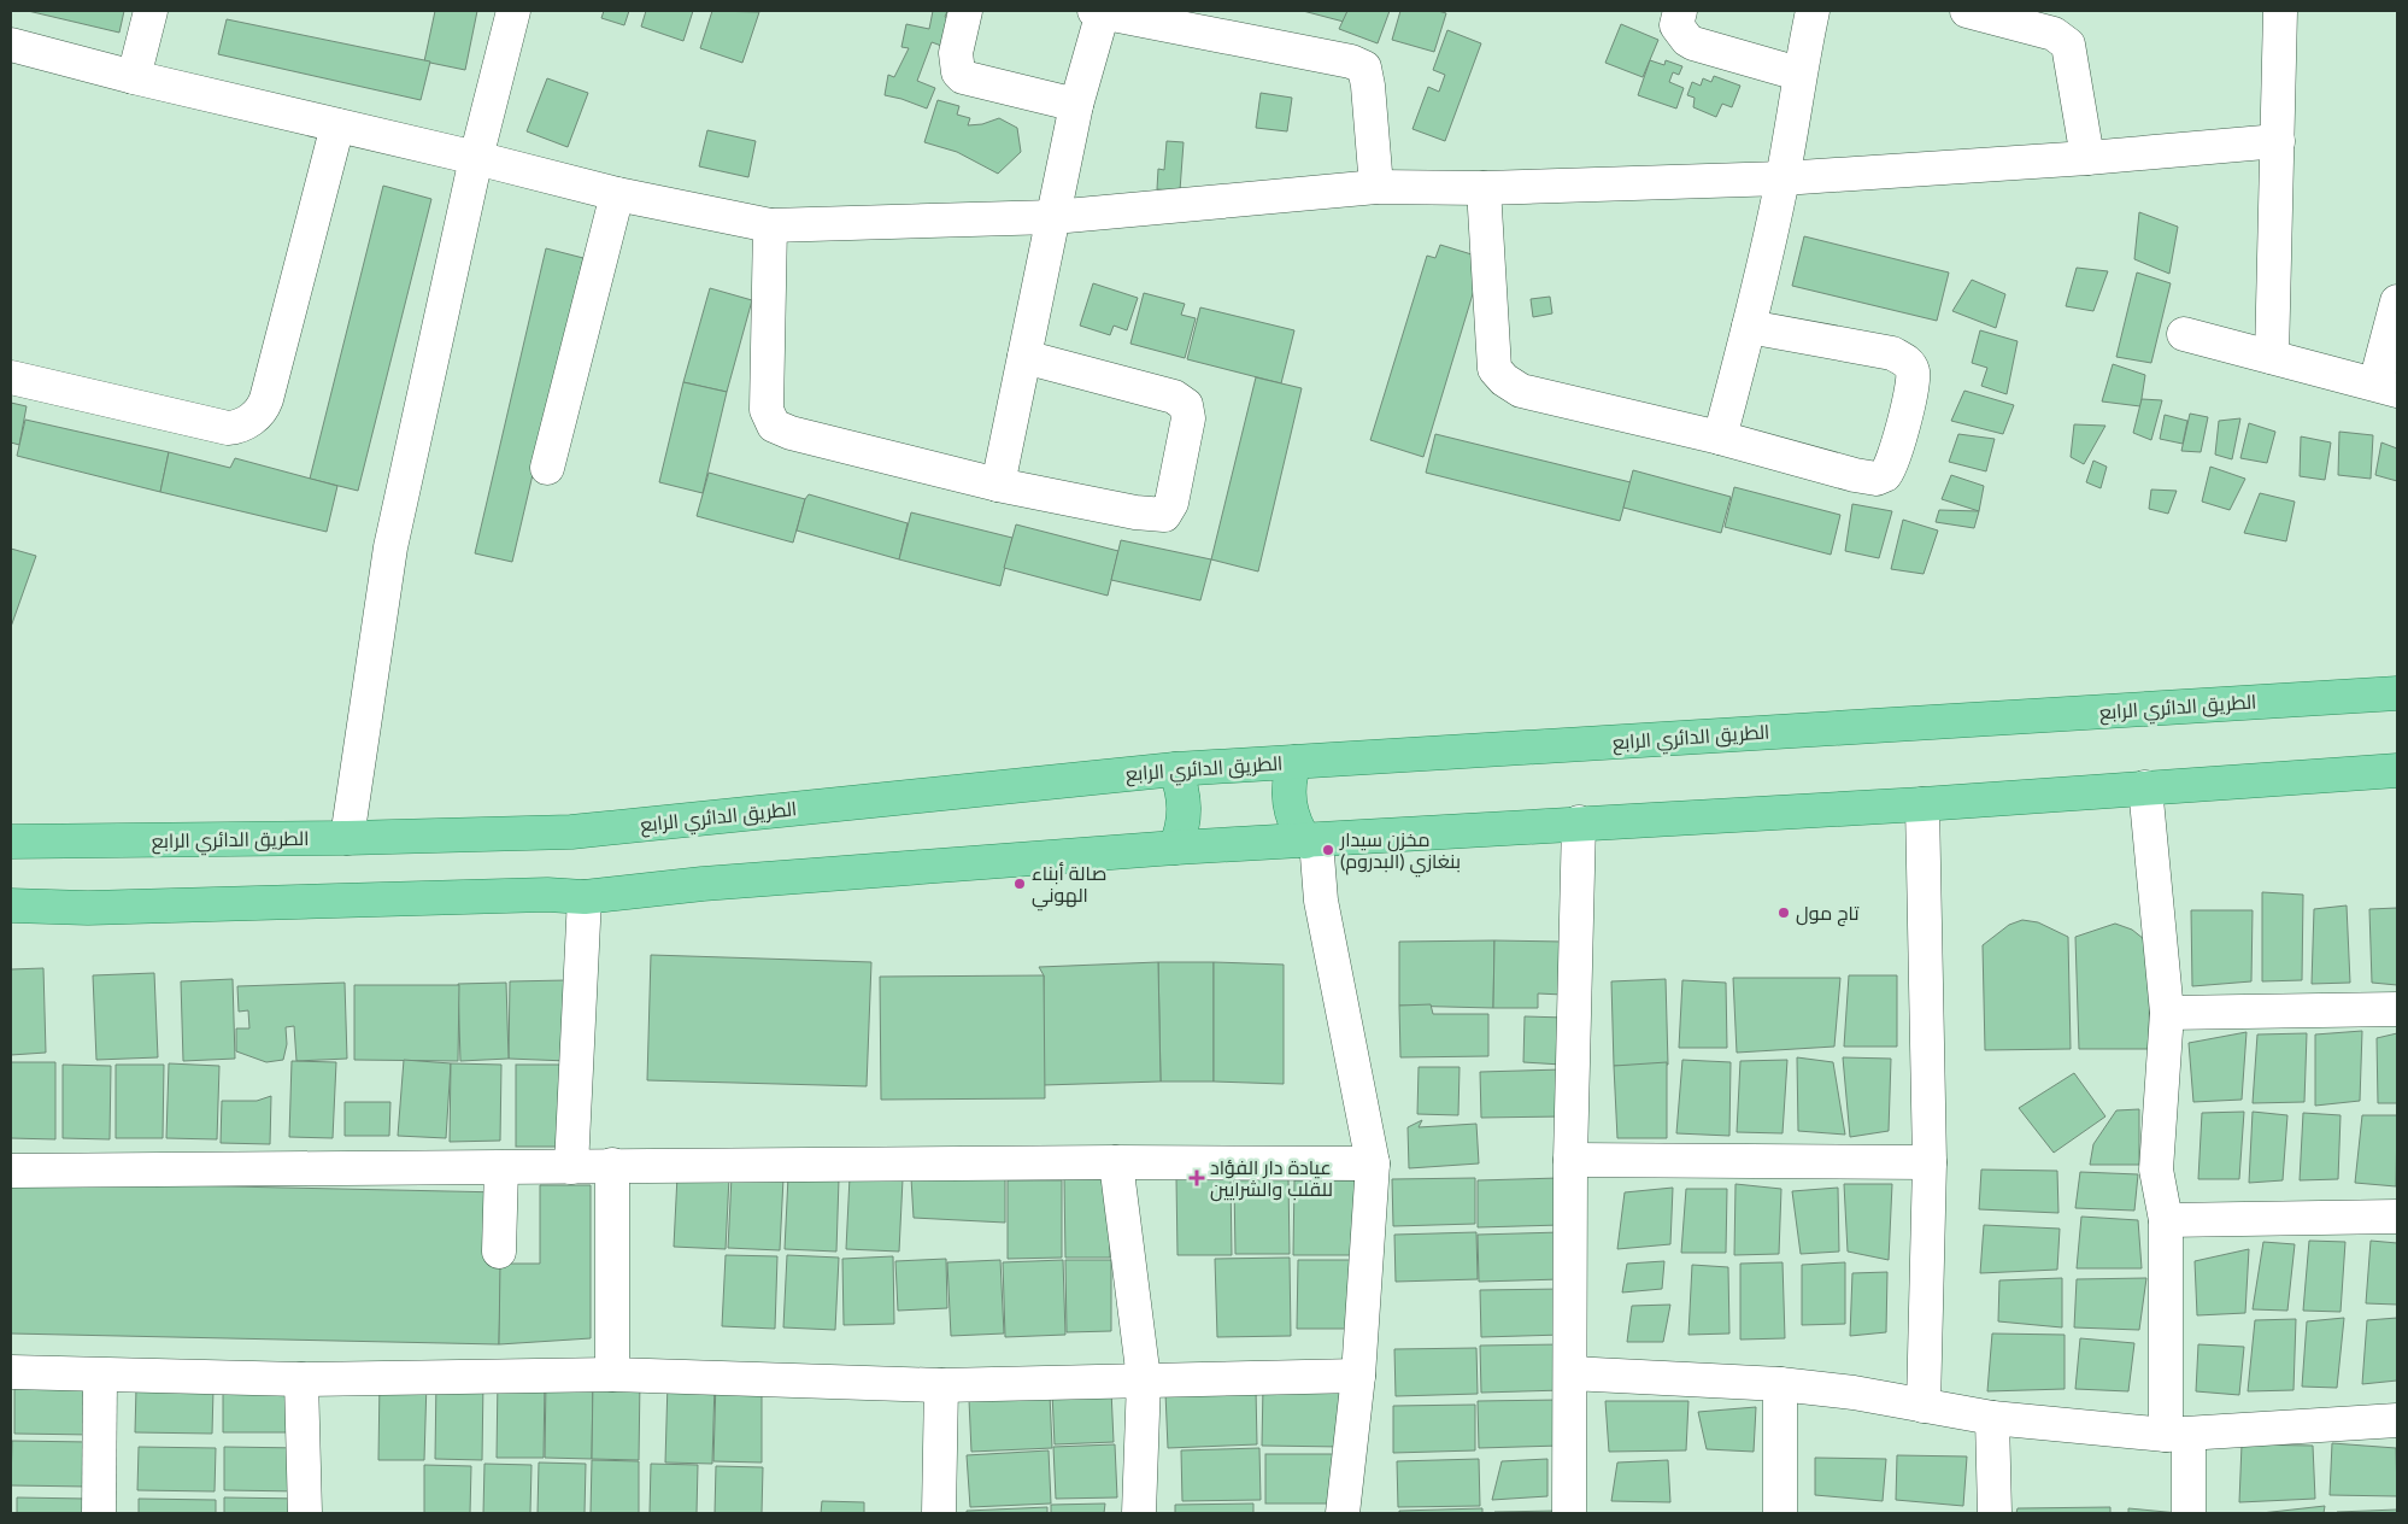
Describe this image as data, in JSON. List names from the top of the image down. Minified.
{"streets":{"main road":["الطريق الدائري الرابع"]},"places":{"other":["مخزن سيدار بنغازي (البدروم)","صالة أبناء الهوني","تاج مول"],"health":["عيادة دار الفؤاد للقلب والشرايين"]}}
